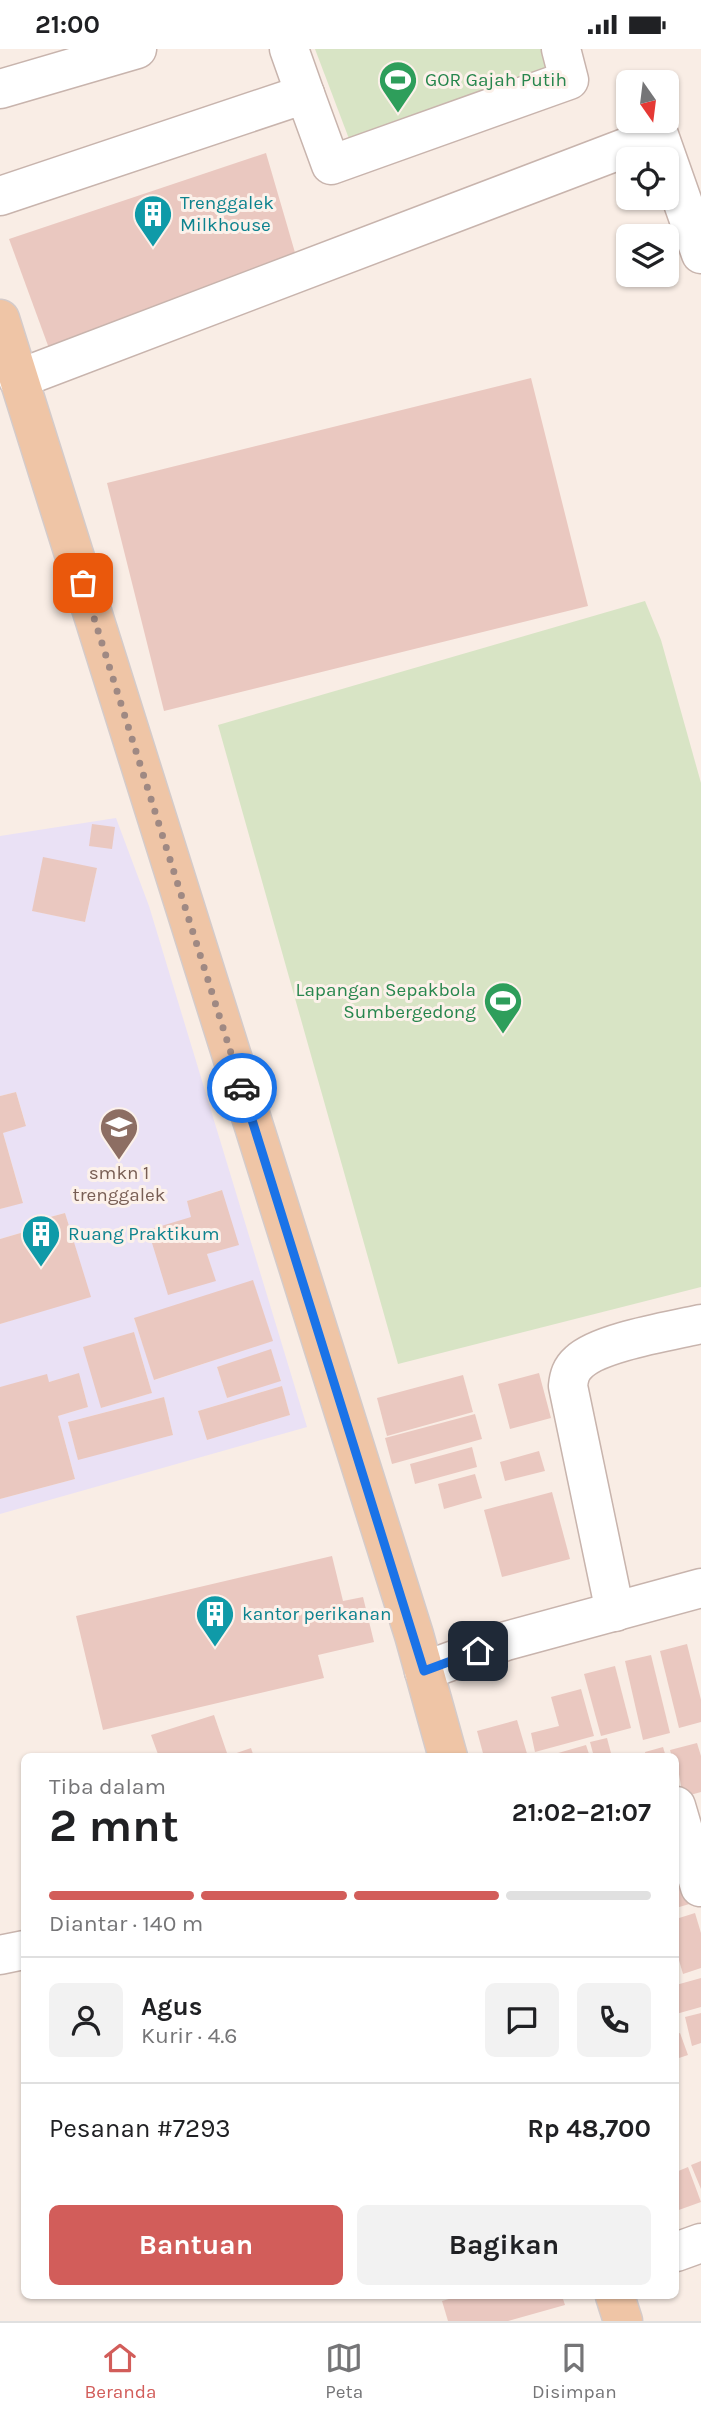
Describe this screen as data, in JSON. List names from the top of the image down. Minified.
{"places":{"sports":["GOR Gajah Putih","Lapangan Sepakbola Sumbergedong"],"building":["Trenggalek Milkhouse","Ruang Praktikum","kantor perikanan"],"school or university":["smkn 1 trenggalek"]},"north":"bottom","page":{"status":"21:00","heading":["2 mnt","Tiba dalam","21:02–21:07"],"panel":["Agus","Kurir · 4.6","Pesanan #7293","Rp 48,700"],"bar":"Diantar · 140 m","buttons":["Bantuan","Bagikan"],"tabs":["Beranda","Peta","Disimpan"]}}
